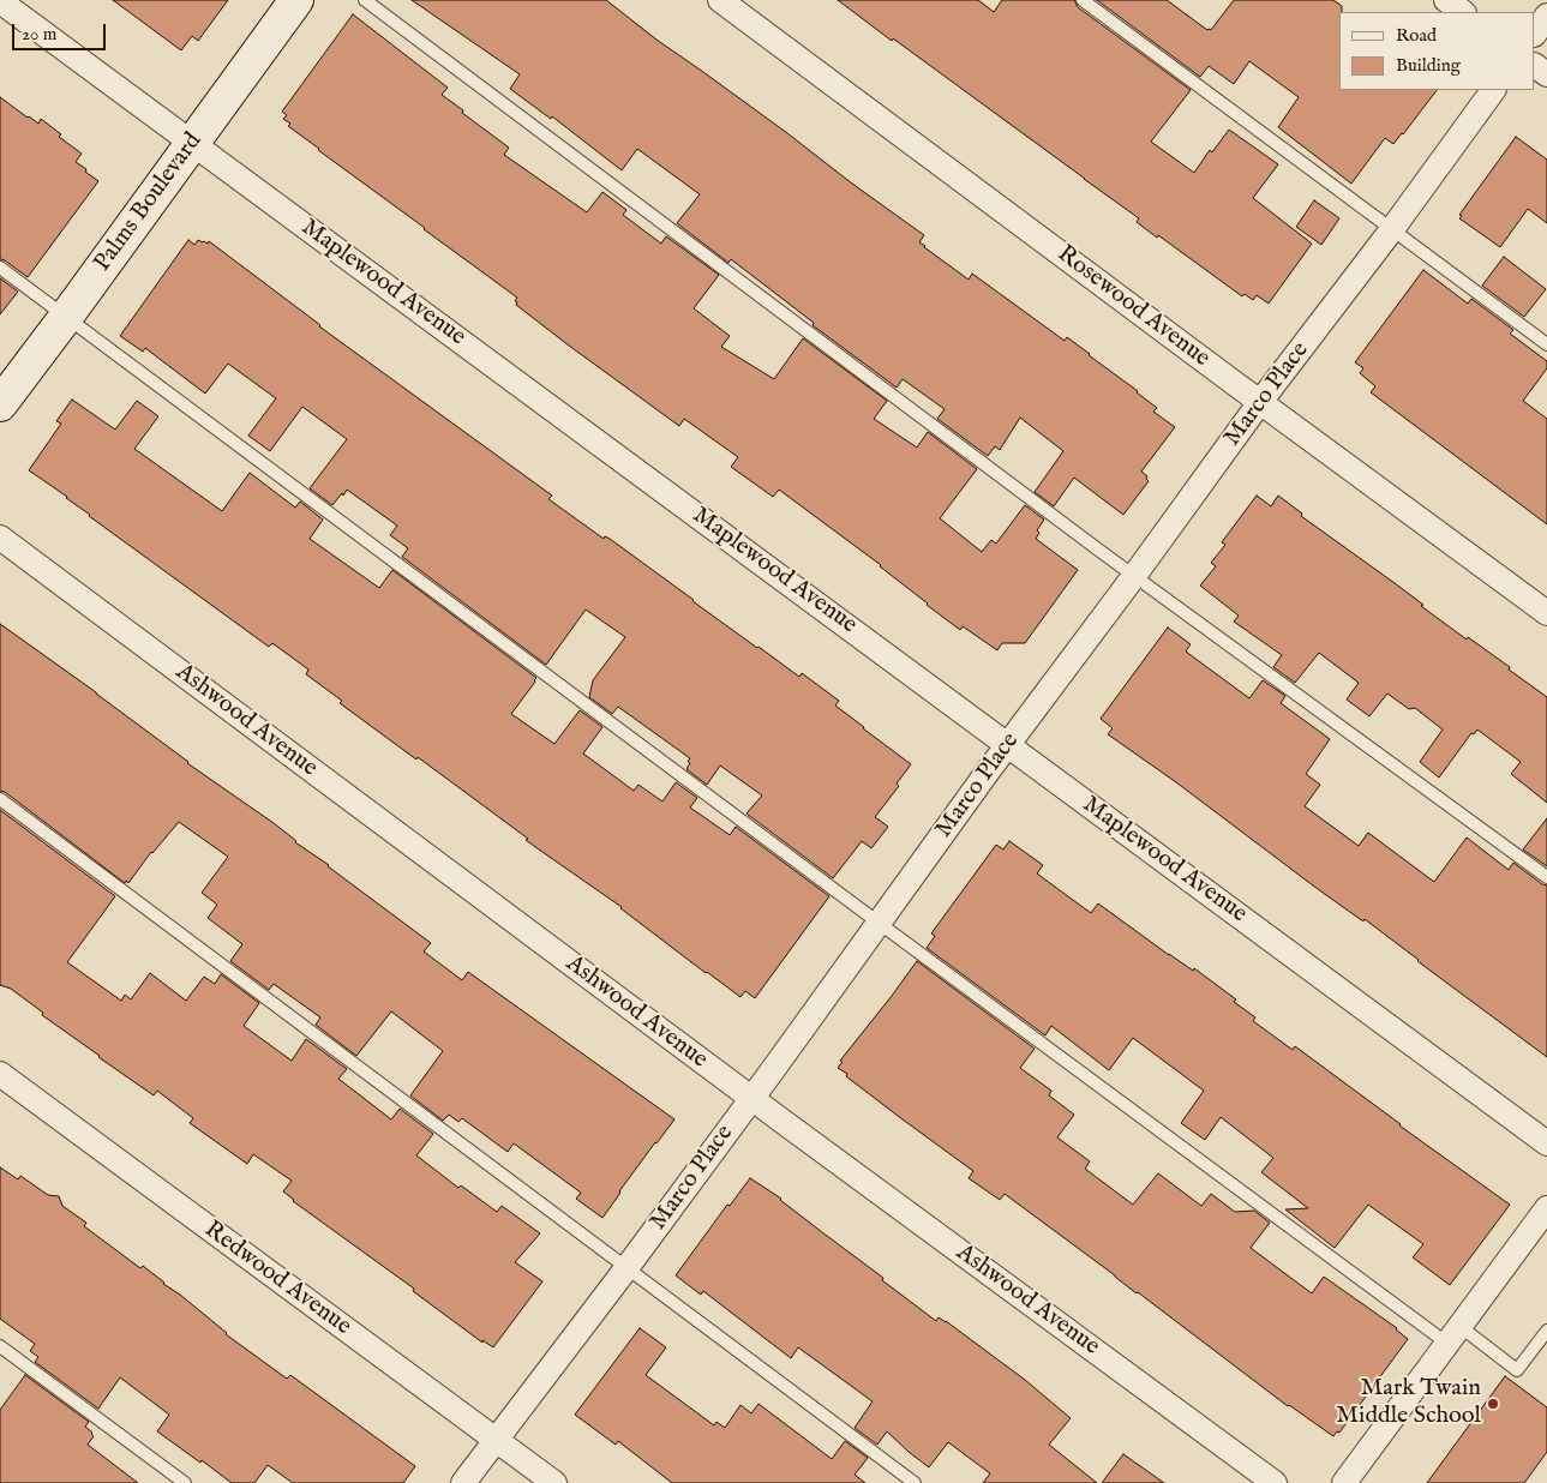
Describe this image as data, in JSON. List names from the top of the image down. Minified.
{"streets":{"street":["Palms Boulevard","Maplewood Avenue","Rosewood Avenue","Marco Place","Ashwood Avenue","Redwood Avenue"]},"crossings":[["Palms Boulevard","Maplewood Avenue"],["Maplewood Avenue","Marco Place"],["Rosewood Avenue","Marco Place"],["Marco Place","Ashwood Avenue"],["Marco Place","Redwood Avenue"]],"places":["Mark Twain Middle School"],"legend":["Road","Building"],"scale_bar":"20 m"}
